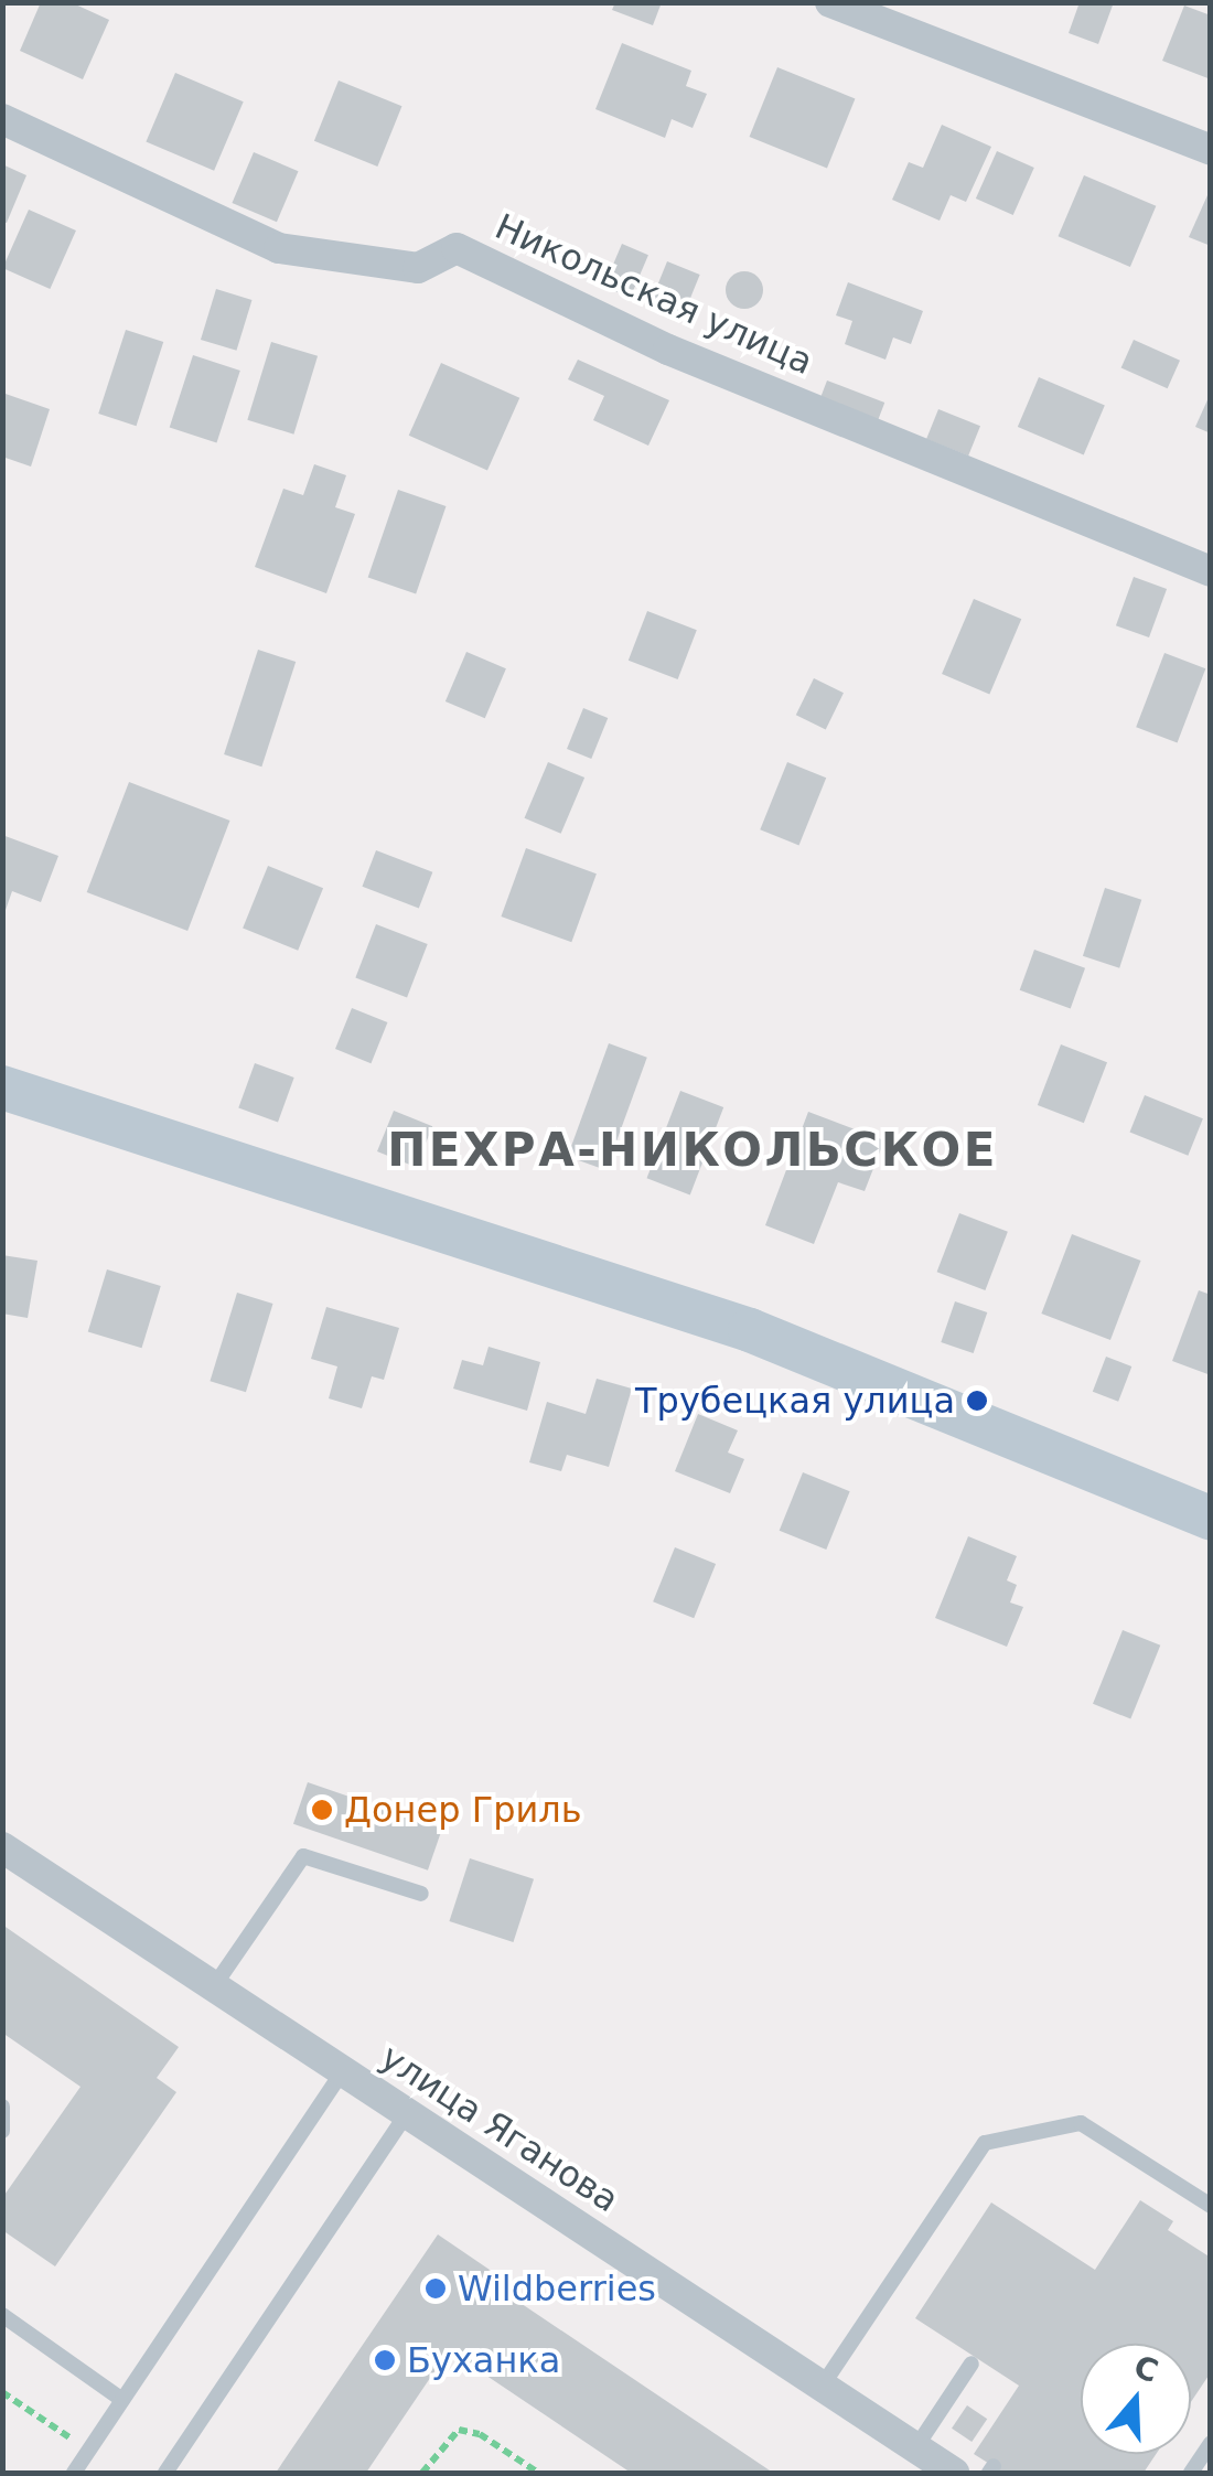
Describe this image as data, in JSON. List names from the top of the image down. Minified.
{"streets":{"street":["Никольская улица","улица Яганова"]},"districts":["ПЕХРА-НИКОЛЬСКОЕ"],"places":["Трубецкая улица","Донер Гриль","Wildberries","Буханка"],"north":"top"}
